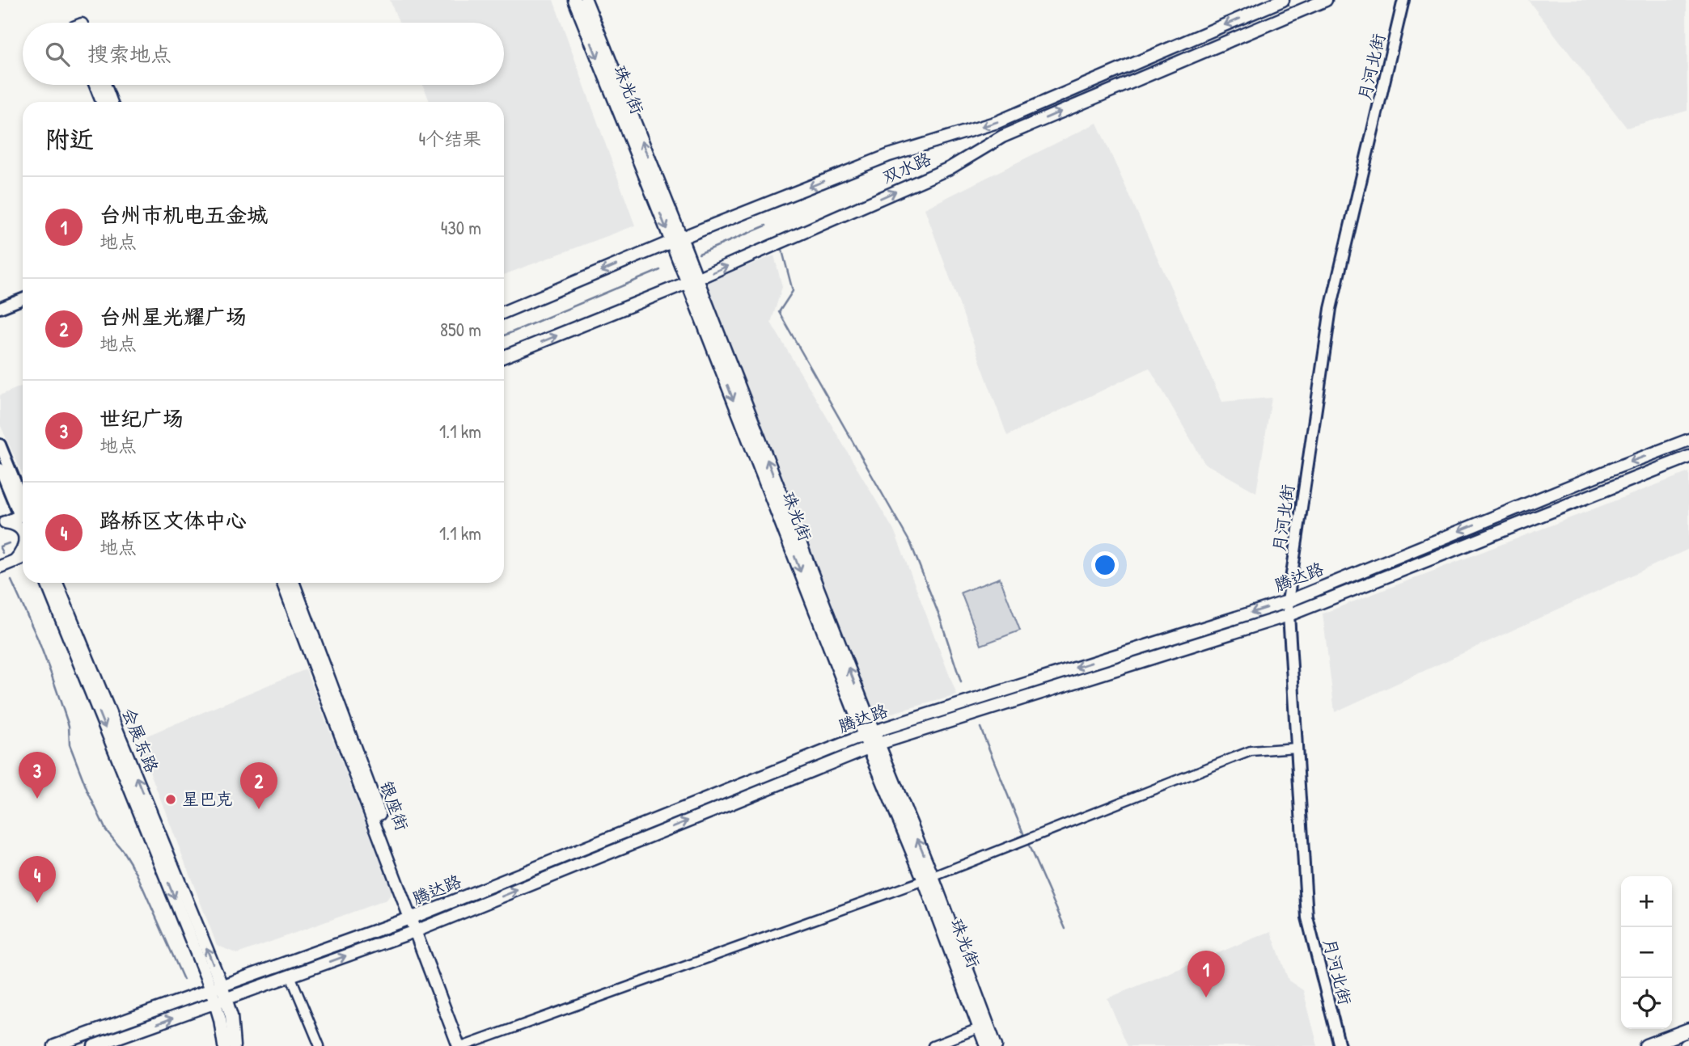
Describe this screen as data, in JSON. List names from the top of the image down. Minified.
{"streets":{"main road":["珠光街","双水路","腾达路","会展东路","银座街"],"street":["月河北街"]},"crossings":[["月河北街","腾达路"],["珠光街","双水路"],["珠光街","腾达路"],["腾达路","会展东路"],["腾达路","银座街"]],"places":["星巴克"],"page":{"search":"搜索地点","heading":["附近","4个结果"],"list":[{"mark":"1","name":"台州市机电五金城","note":"地点","value":"430 m"},{"mark":"2","name":"台州星光耀广场","note":"地点","value":"850 m"},{"mark":"3","name":"世纪广场","note":"地点","value":"1.1 km"},{"mark":"4","name":"路桥区文体中心","note":"地点","value":"1.1 km"}],"pins":["3","2","4","1"],"map_buttons":["+","−"]}}
